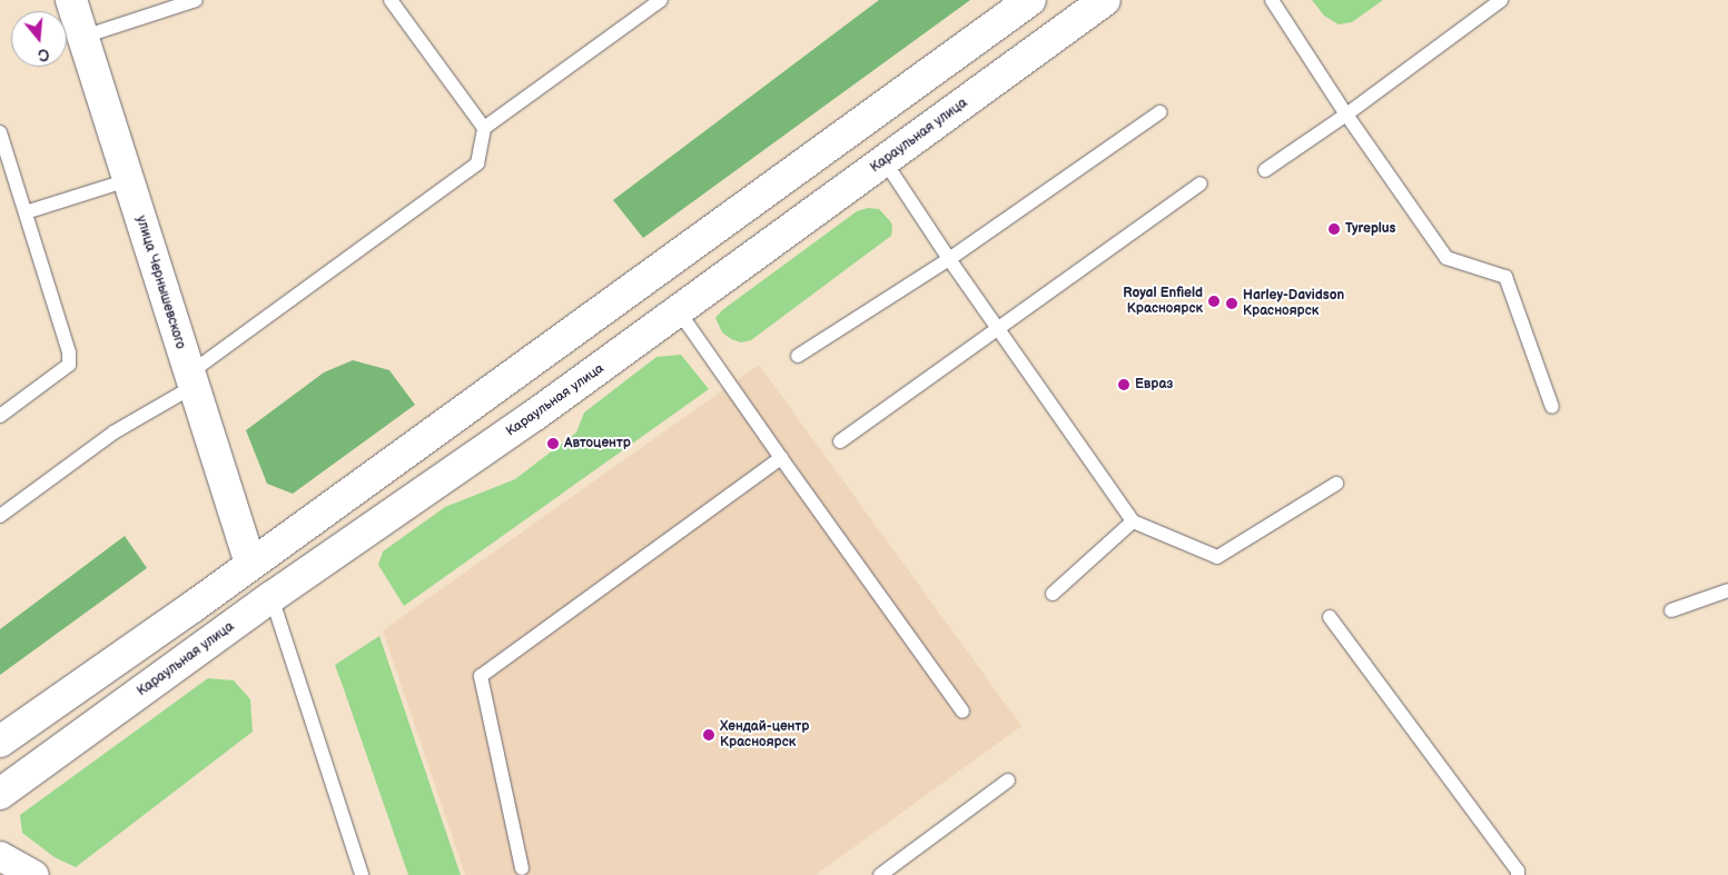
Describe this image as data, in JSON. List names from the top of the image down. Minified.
{"streets":{"main road":["Караульная улица","улица Чернышевского"]},"crossings":[["Караульная улица","улица Чернышевского"]],"places":["Tyreplus","Royal Enfield Красноярск","Harley-Davidson Красноярск","Евраз","Автоцентр","Хендай-центр Красноярск"],"north":"bottom"}
